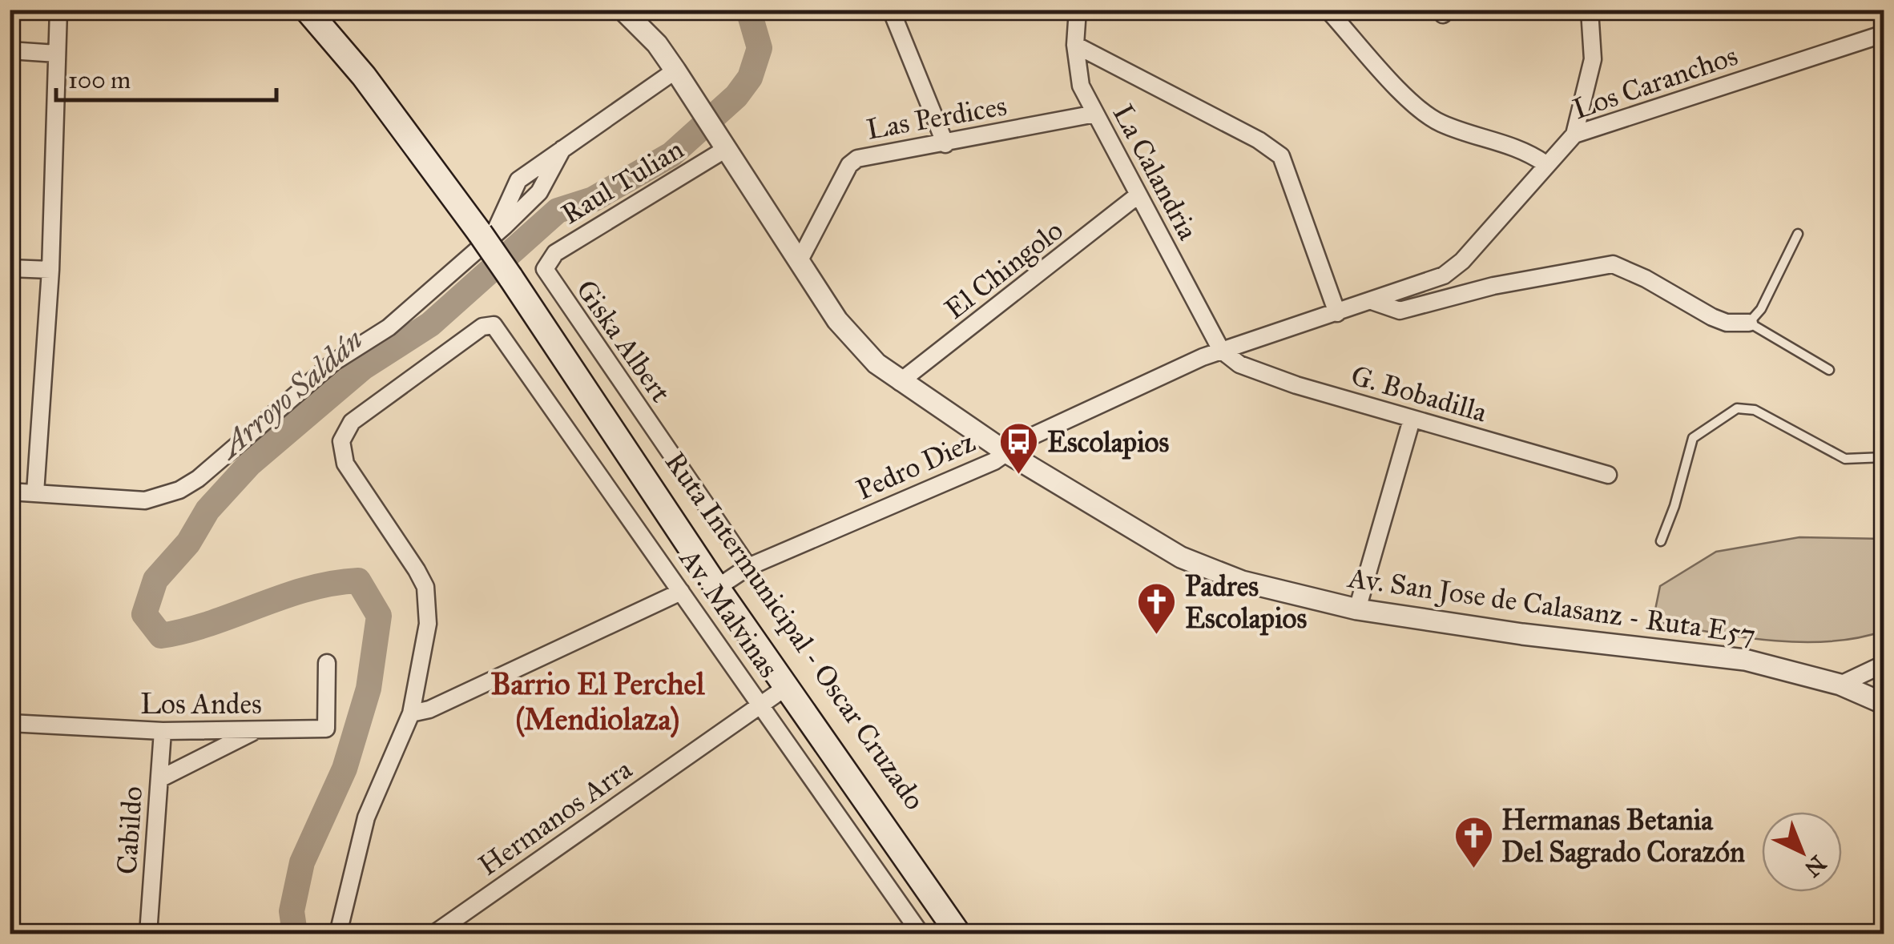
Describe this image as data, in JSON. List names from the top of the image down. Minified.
{"streets":{"main road":["Ruta Intermunicipal - Oscar Cruzado"],"street":["Los Caranchos","Las Perdices","La Calandria","Raul Tulian","El Chingolo","Giska Albert","G. Bobadilla","Pedro Diez","Av. San Jose de Calasanz - Ruta E57","Av. Malvinas","Los Andes","Hermanos Arra","Cabildo"]},"crossings":[["Los Caranchos","La Calandria"],["Los Caranchos","G. Bobadilla"],["Los Caranchos","Pedro Diez"],["Las Perdices","La Calandria"],["Las Perdices","Av. San Jose de Calasanz - Ruta E57"],["La Calandria","El Chingolo"],["La Calandria","G. Bobadilla"],["La Calandria","Pedro Diez"],["Raul Tulian","Giska Albert"],["Raul Tulian","Av. San Jose de Calasanz - Ruta E57"],["El Chingolo","Av. San Jose de Calasanz - Ruta E57"],["Giska Albert","Pedro Diez"],["G. Bobadilla","Pedro Diez"],["Pedro Diez","Av. San Jose de Calasanz - Ruta E57"],["Pedro Diez","Ruta Intermunicipal - Oscar Cruzado"],["Av. Malvinas","Hermanos Arra"],["Ruta Intermunicipal - Oscar Cruzado","Hermanos Arra"],["Los Andes","Cabildo"]],"districts":["Barrio El Perchel (Mendiolaza)"],"water":["Arroyo Saldán"],"places":{"bus stop":["Escolapios"],"church":["Padres Escolapios","Hermanas Betania Del Sagrado Corazón"]},"scale_bar":"100 m","north":"bottom right"}
